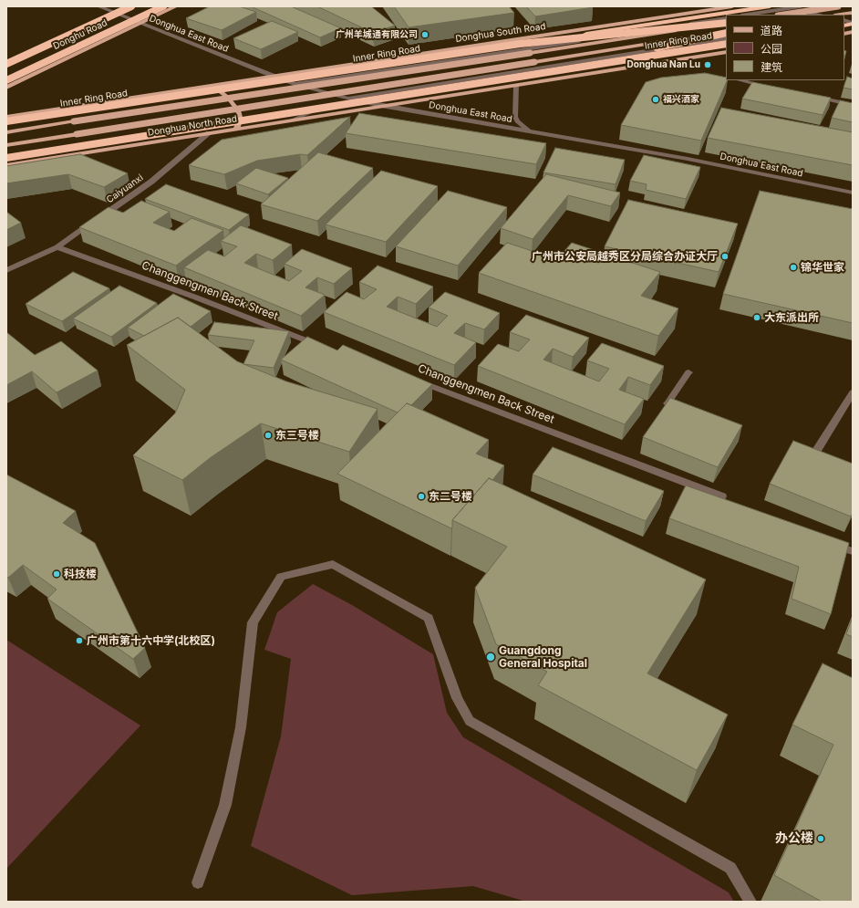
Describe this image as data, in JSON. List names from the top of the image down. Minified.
{"streets":{"highway":["Donghu Road","Inner Ring Road"],"main road":["Donghua South Road","Donghua North Road"],"street":["Donghua East Road","Caiyuanxi","Changgengmen Back Street"]},"crossings":[["Donghua South Road","Donghua East Road"],["Donghua East Road","Donghua North Road"],["Donghua North Road","Caiyuanxi"],["Caiyuanxi","Changgengmen Back Street"]],"places":["广州羊城通有限公司","Donghua Nan Lu","福兴酒家","广州市公安局越秀区分局综合办证大厅","锦华世家","大东派出所","东三号楼","东二号楼","科技楼","广州市第十六中学(北校区)","Guangdong General Hospital","办公楼"],"legend":["道路","公园","建筑"]}
